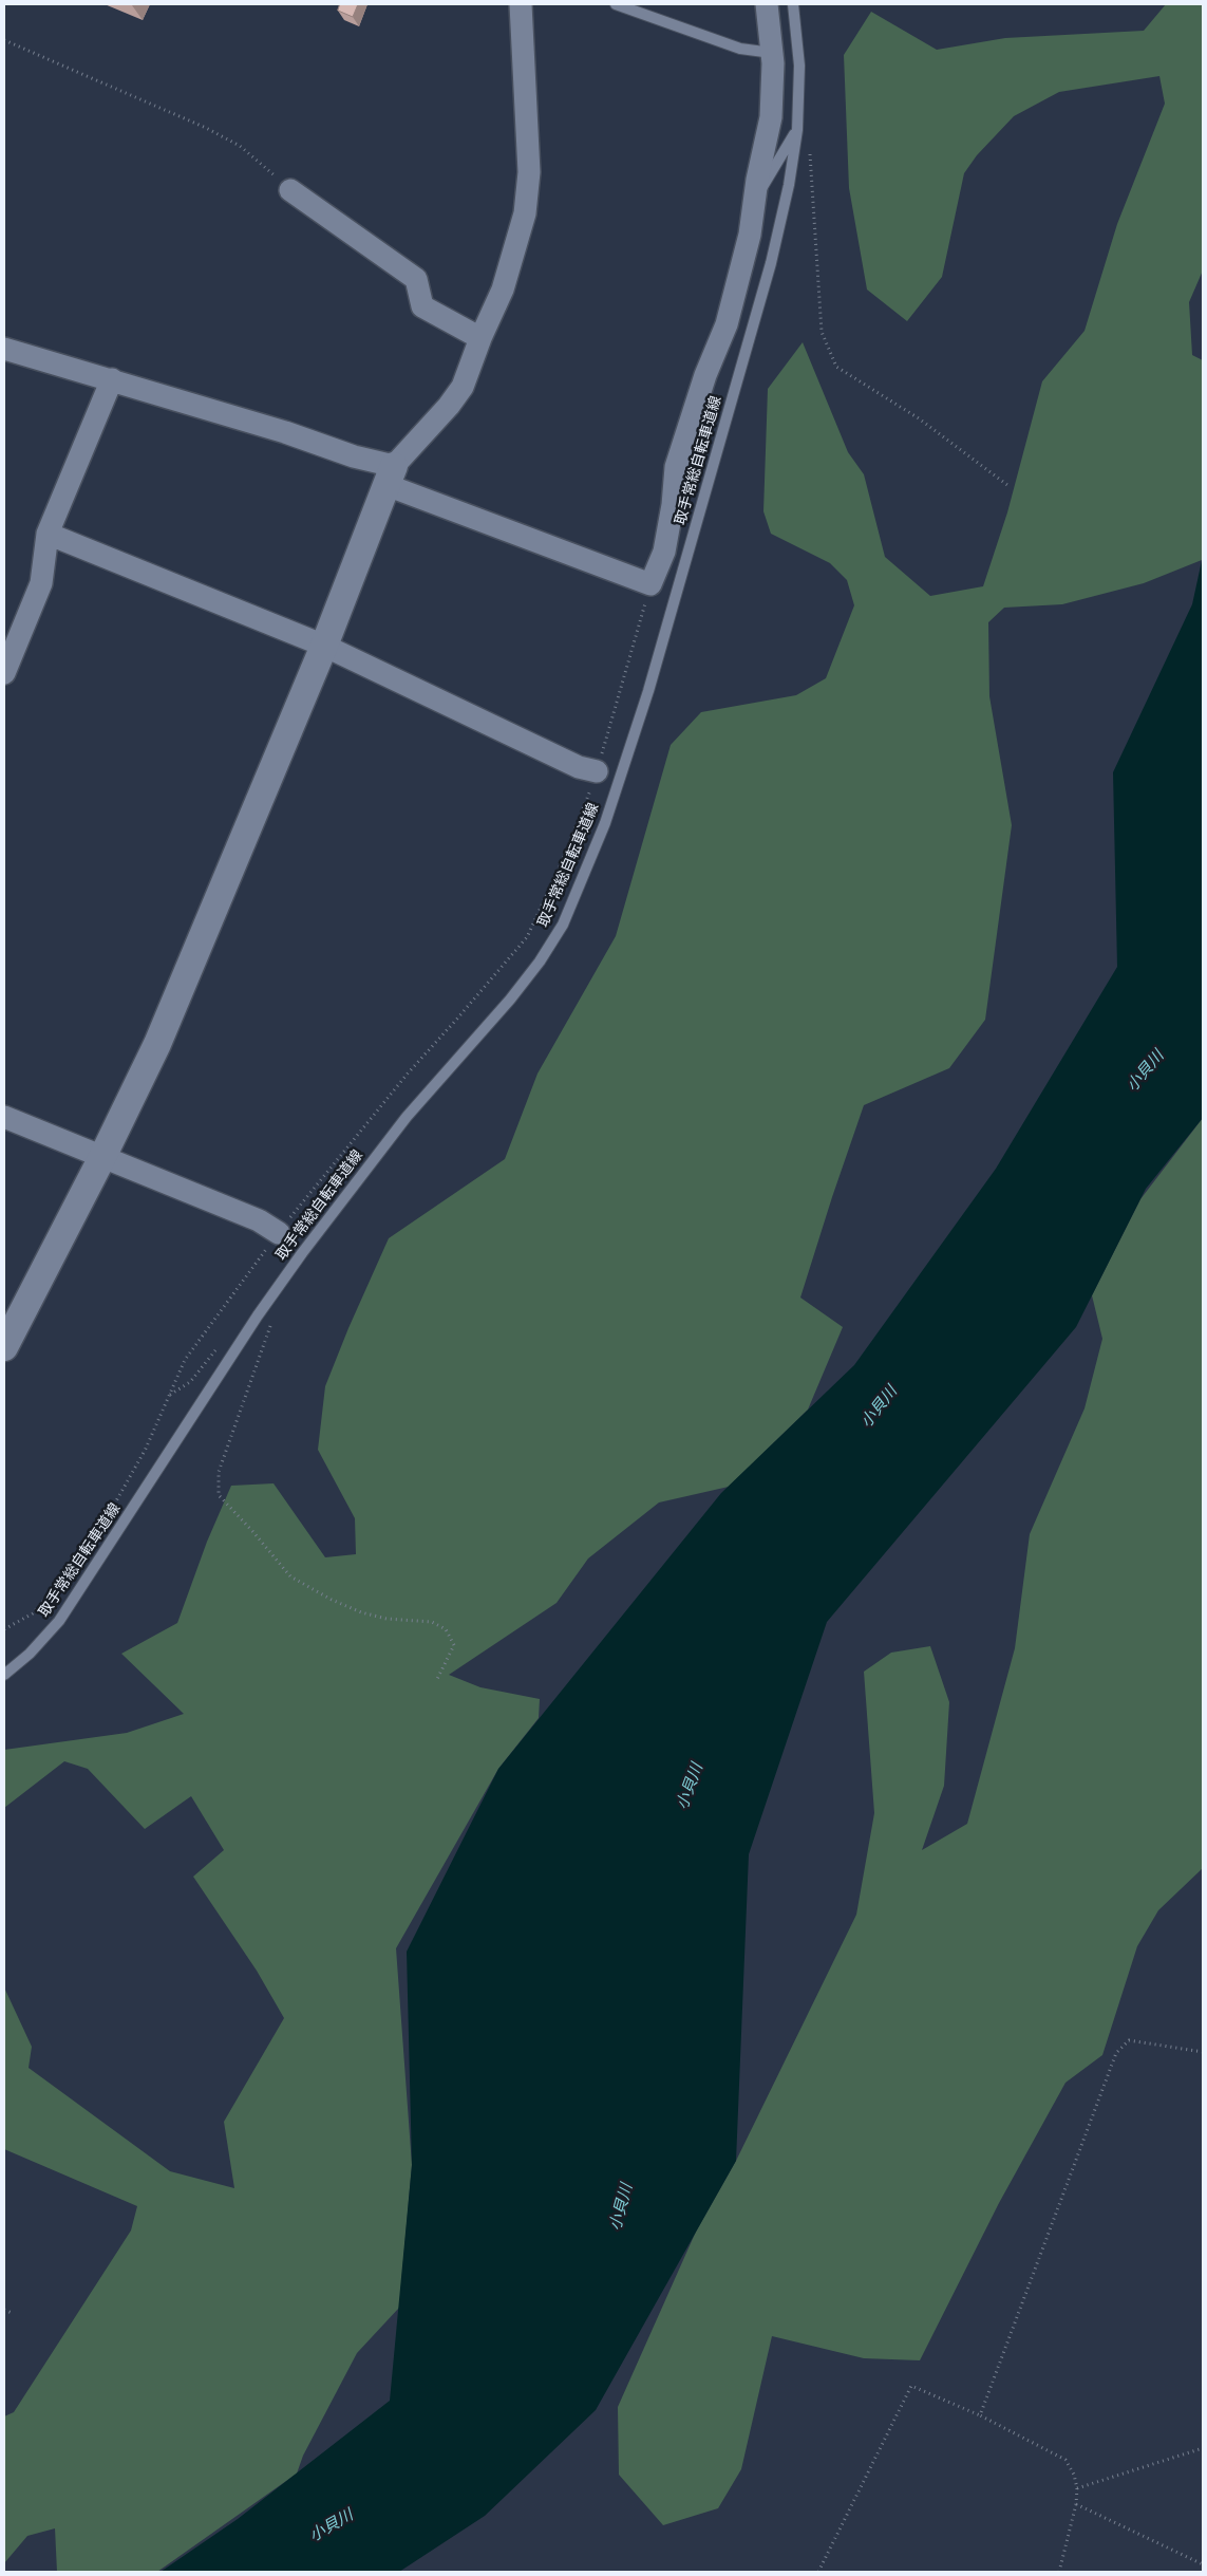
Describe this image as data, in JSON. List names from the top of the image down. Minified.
{"streets":{"lane":["取手常総自転車道線"]},"water":["小貝川"]}
